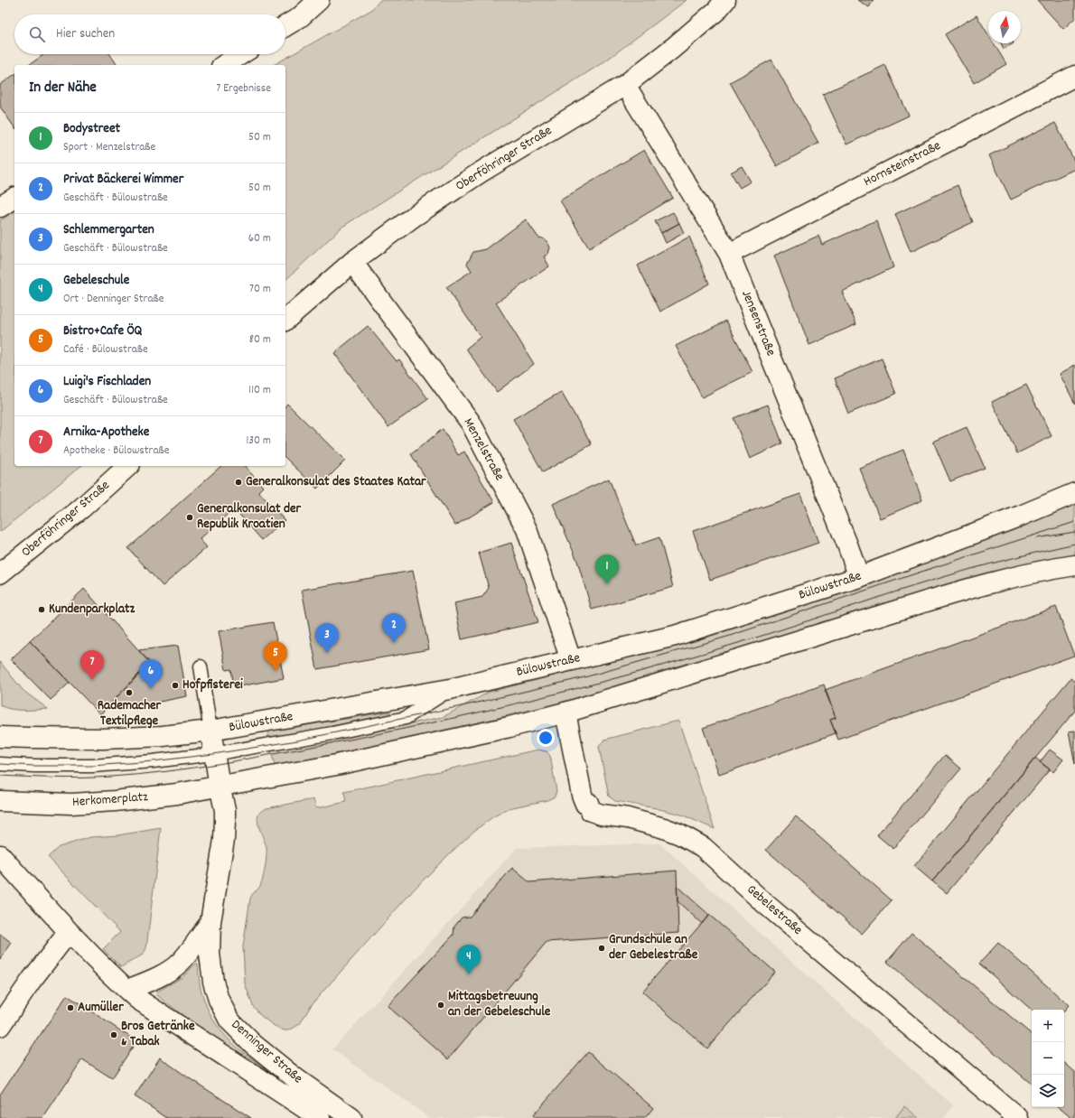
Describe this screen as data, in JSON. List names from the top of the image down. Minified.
{"streets":{"street":["Oberföhringer Straße","Hornsteinstraße","Jensenstraße","Menzelstraße","Bülowstraße","Herkomerplatz","Gebelestraße","Denninger Straße"]},"crossings":[["Oberföhringer Straße","Jensenstraße"],["Oberföhringer Straße","Menzelstraße"],["Hornsteinstraße","Jensenstraße"],["Jensenstraße","Bülowstraße"],["Menzelstraße","Bülowstraße"],["Bülowstraße","Denninger Straße"],["Herkomerplatz","Denninger Straße"]],"places":["Generalkonsulat des Staates Katar","Generalkonsulat der Republik Kroatien","Kundenparkplatz","Hofpfisterei","Rademacher Textilpflege","Grundschule an der Gebelestraße","Mittagsbetreuung an der Gebeleschule","Aumüller","Bros Getränke & Tabak"],"north":"top","page":{"search":"Hier suchen","heading":["In der Nähe","7 Ergebnisse"],"list":[{"mark":"1","name":"Bodystreet","note":"Sport · Menzelstraße","value":"50 m"},{"mark":"2","name":"Privat Bäckerei Wimmer","note":"Geschäft · Bülowstraße","value":"50 m"},{"mark":"3","name":"Schlemmergarten","note":"Geschäft · Bülowstraße","value":"60 m"},{"mark":"4","name":"Gebeleschule","note":"Ort · Denninger Straße","value":"70 m"},{"mark":"5","name":"Bistro+Cafe ÖQ","note":"Café · Bülowstraße","value":"80 m"},{"mark":"6","name":"Luigi's Fischladen","note":"Geschäft · Bülowstraße","value":"110 m"},{"mark":"7","name":"Arnika-Apotheke","note":"Apotheke · Bülowstraße","value":"130 m"}],"pins":["1","2","3","5","7","6","4"],"map_buttons":["+","−"]}}
